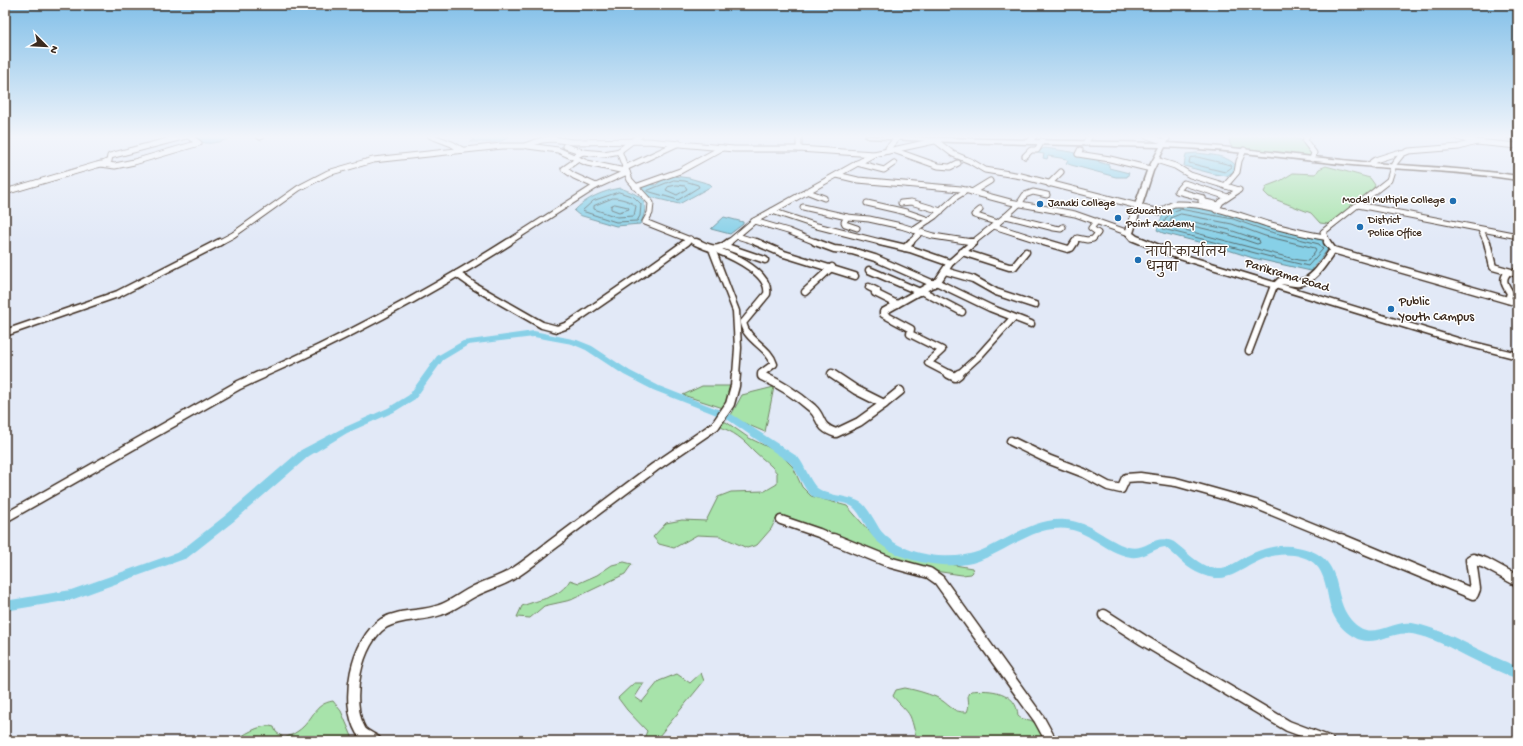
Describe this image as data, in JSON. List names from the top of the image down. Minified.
{"streets":{"main road":["Parikrama Road"]},"places":["Model Multiple College","Janaki College","Education Point Academy","District Police Office","नापी कार्यालय धनुषा","Public Youth Campus"],"north":"bottom right"}
